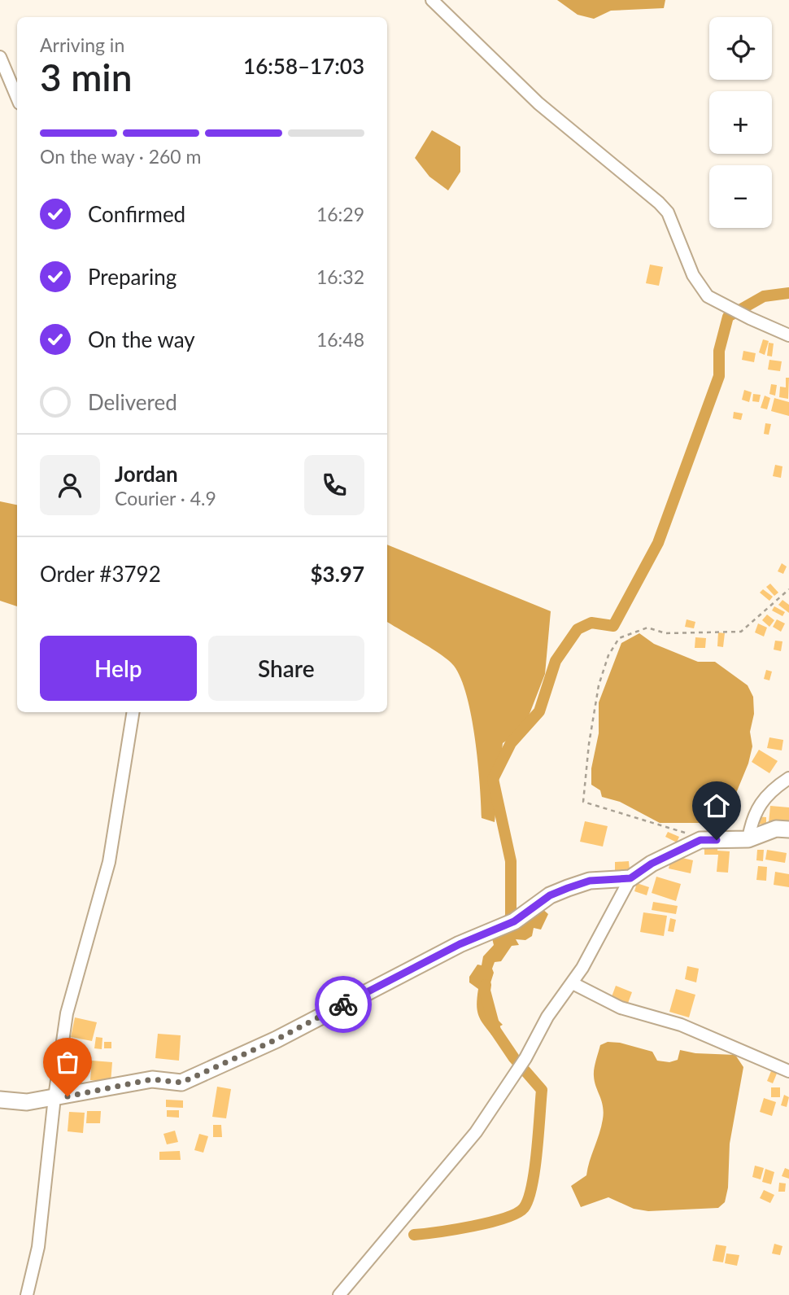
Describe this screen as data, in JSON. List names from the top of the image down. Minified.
{"page":{"map_buttons":["+","−"],"heading":["3 min","Arriving in","16:58–17:03"],"panel":["Jordan","Courier · 4.9","Order #3792","$3.97"],"bar":"On the way · 260 m","list":[["Confirmed","16:29"],["Preparing","16:32"],["On the way","16:48"],"Delivered"],"buttons":["Help","Share"]}}
